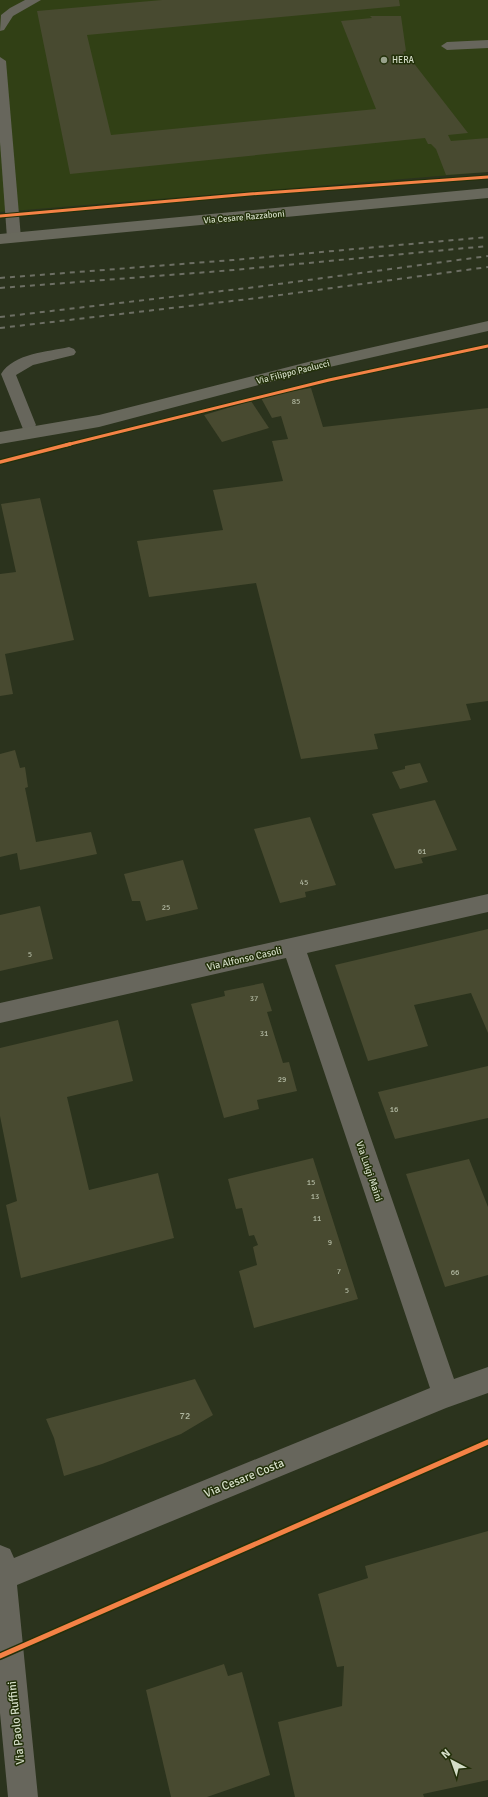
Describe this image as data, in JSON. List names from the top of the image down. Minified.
{"streets":{"street":["Via Cesare Razzaboni","Via Filippo Paolucci","Via Alfonso Casoli","Via Luigi Maini","Via Cesare Costa","Via Paolo Ruffini"]},"crossings":[["Via Alfonso Casoli","Via Luigi Maini"],["Via Luigi Maini","Via Cesare Costa"],["Via Cesare Costa","Via Paolo Ruffini"]],"places":["HERA"],"house_numbers":["85","61","45","25","5","37","31","29","16","15","13","11","9","7","66","5","72"],"north":"top left"}
